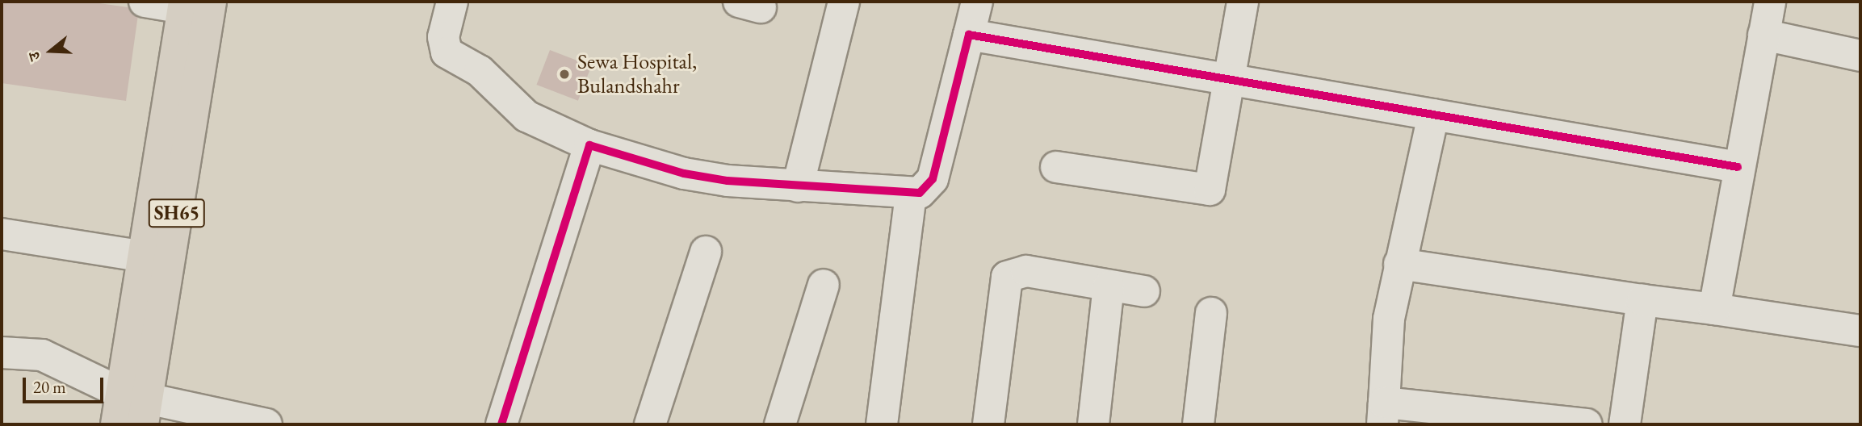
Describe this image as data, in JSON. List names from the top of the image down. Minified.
{"streets":{"main road":["SH65"]},"places":["Sewa Hospital, Bulandshahr"],"scale_bar":"20 m","north":"left"}
